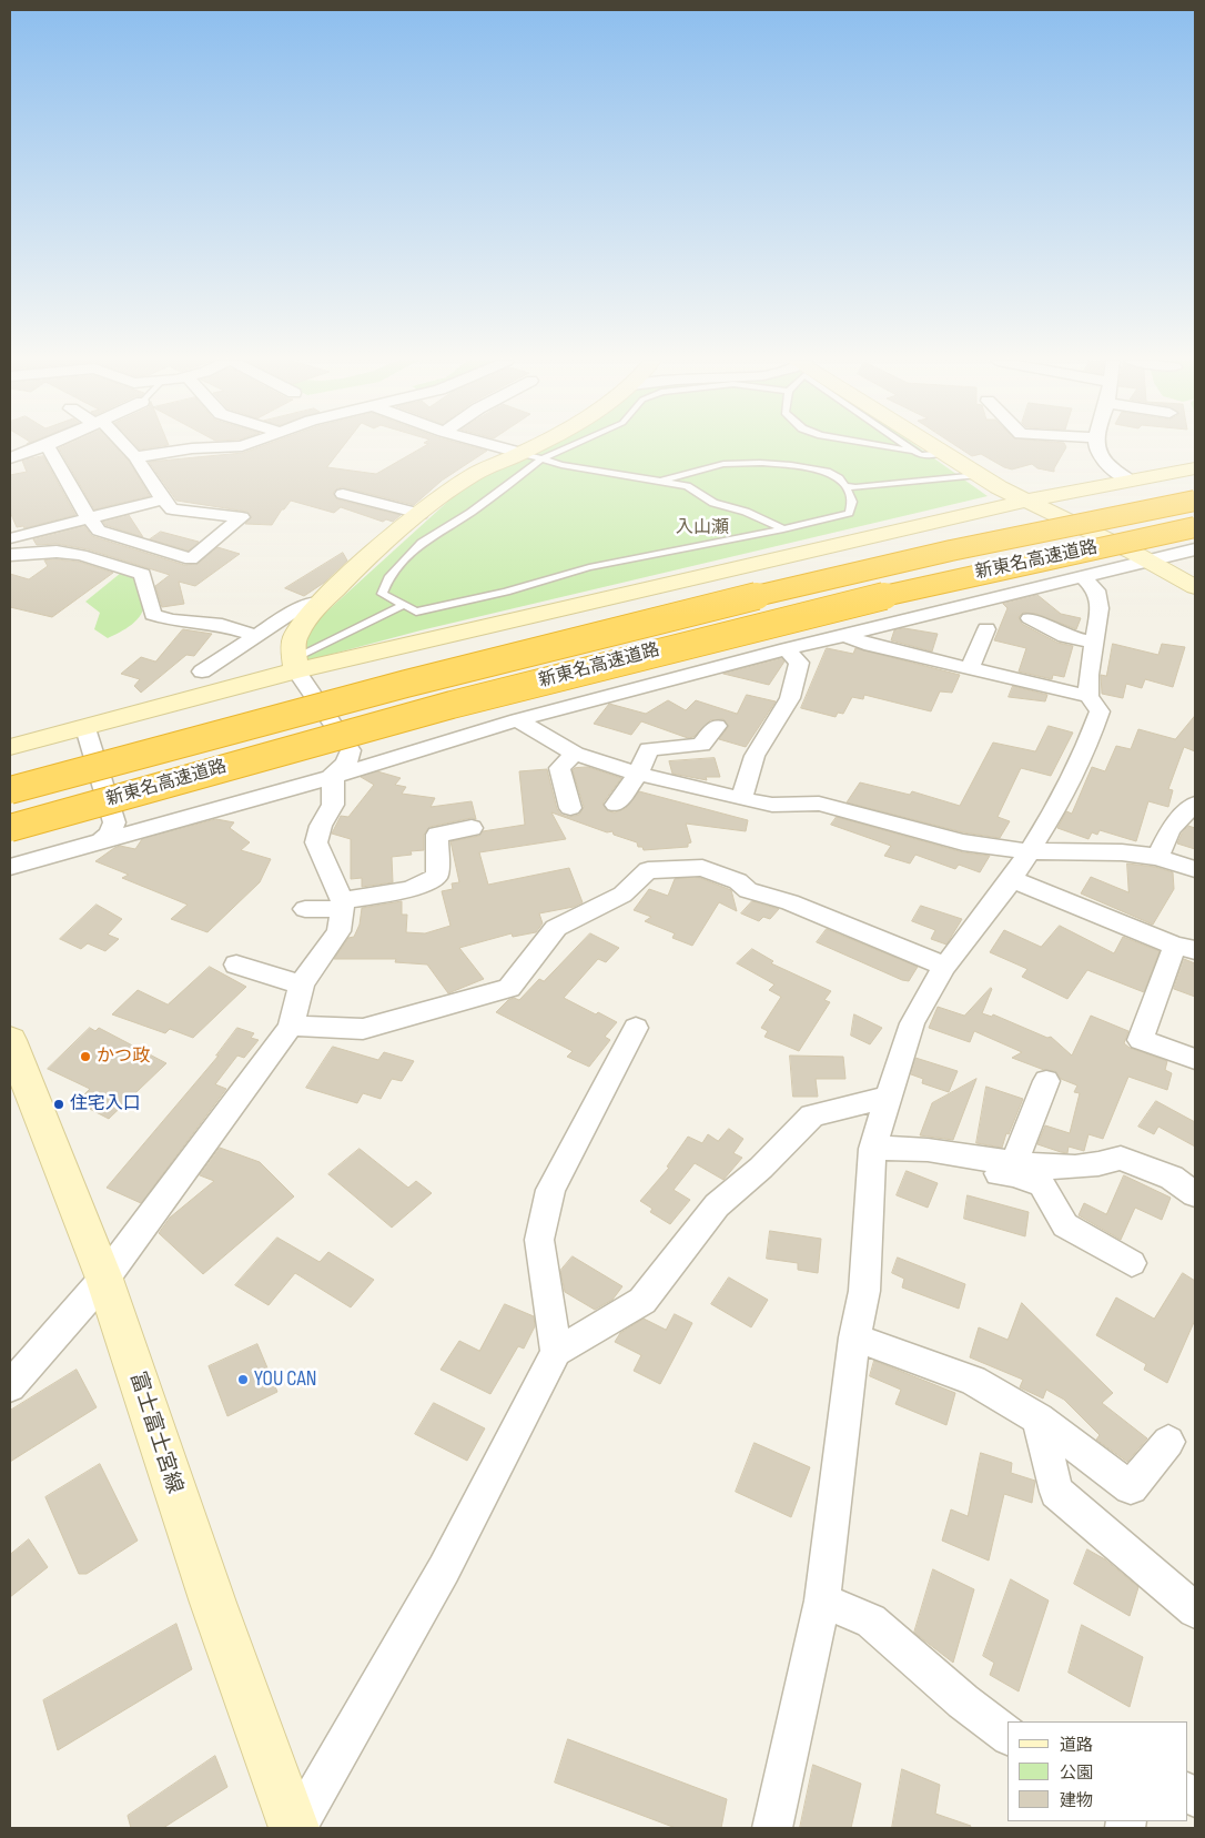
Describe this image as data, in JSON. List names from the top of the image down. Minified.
{"streets":{"highway":["新東名高速道路"],"street":["富士富士宮線"]},"districts":["入山瀬"],"places":["かつ政","住宅入口","YOU CAN"],"legend":["道路","公園","建物"]}
